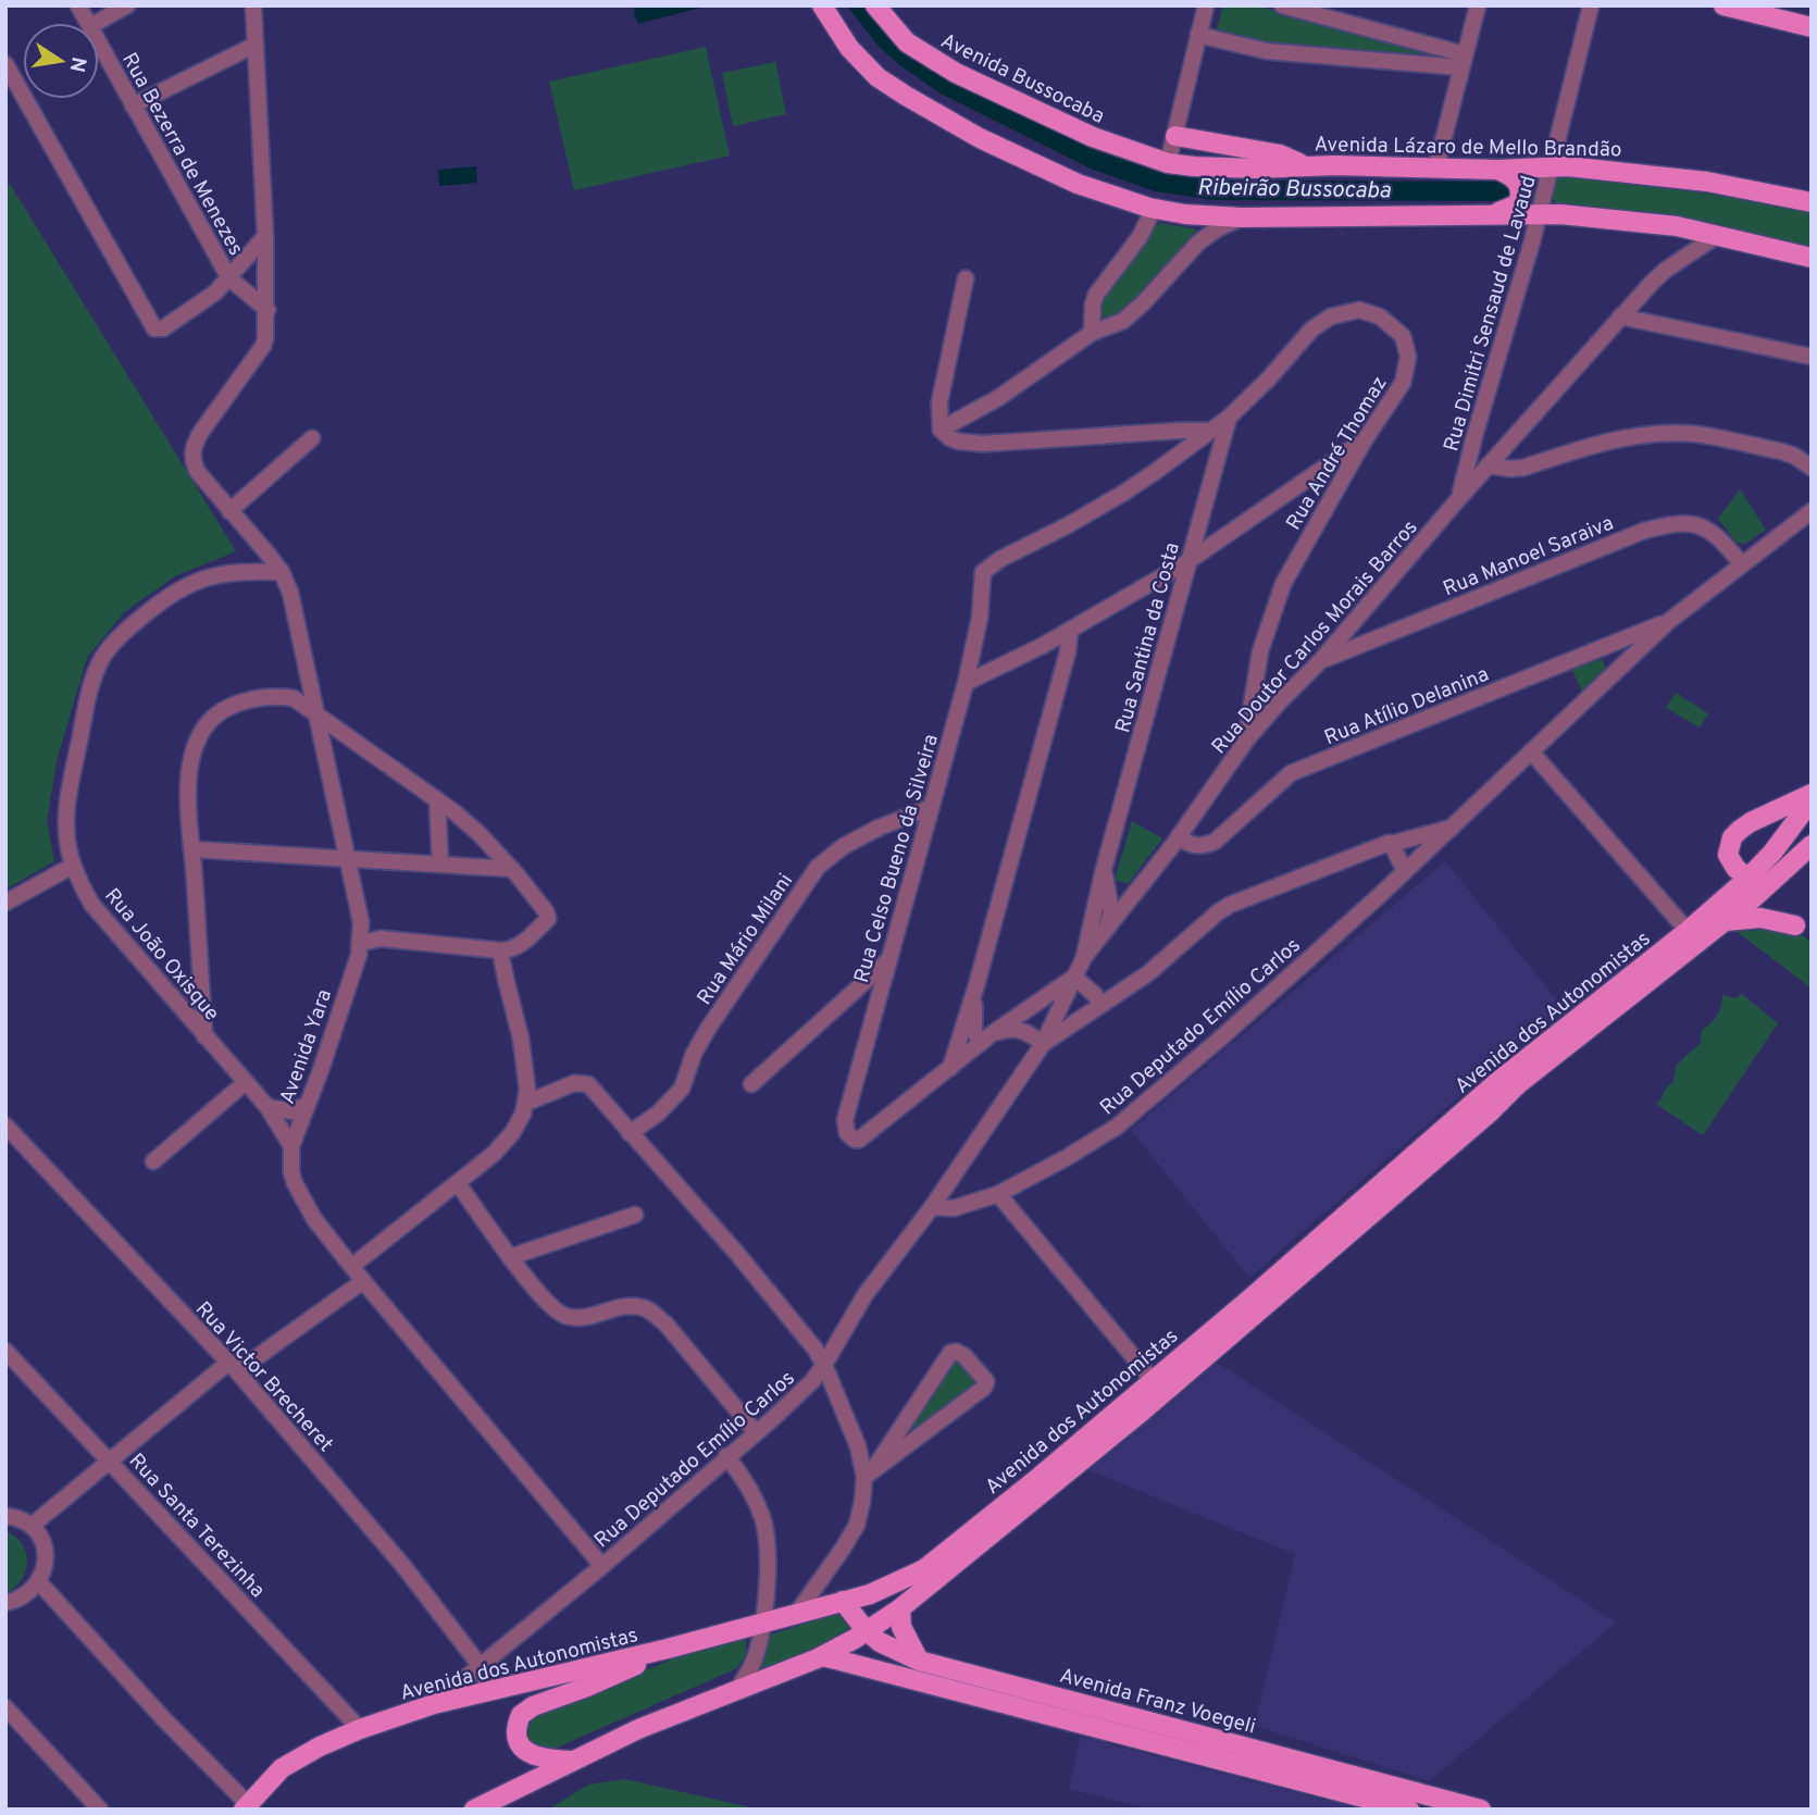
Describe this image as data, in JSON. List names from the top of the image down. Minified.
{"streets":{"main road":["Avenida Bussocaba","Avenida Lázaro de Mello Brandão","Avenida dos Autonomistas","Avenida Franz Voegeli"],"street":["Rua Bezerra de Menezes","Rua Dimitri Sensaud de Lavaud","Rua André Thomaz","Rua Manoel Saraiva","Rua Doutor Carlos Morais Barros","Rua Santina da Costa","Rua Atílio Delanina","Rua Celso Bueno da Silveira","Rua Mário Milani","Rua João Oxisque","Rua Deputado Emílio Carlos","Avenida Yara","Rua Victor Brecheret","Rua Santa Terezinha"]},"crossings":[["Avenida Bussocaba","Avenida Lázaro de Mello Brandão"],["Avenida Lázaro de Mello Brandão","Rua Dimitri Sensaud de Lavaud"],["Rua Bezerra de Menezes","Avenida Yara"],["Rua Dimitri Sensaud de Lavaud","Rua Doutor Carlos Morais Barros"],["Rua André Thomaz","Rua Doutor Carlos Morais Barros"],["Rua André Thomaz","Rua Santina da Costa"],["Rua André Thomaz","Rua Celso Bueno da Silveira"],["Rua Manoel Saraiva","Rua Doutor Carlos Morais Barros"],["Rua Manoel Saraiva","Rua Deputado Emílio Carlos"],["Rua Doutor Carlos Morais Barros","Rua Santina da Costa"],["Rua Doutor Carlos Morais Barros","Rua Atílio Delanina"],["Rua Atílio Delanina","Rua Deputado Emílio Carlos"],["Rua Celso Bueno da Silveira","Rua Mário Milani"],["Rua João Oxisque","Avenida Yara"],["Avenida dos Autonomistas","Rua Deputado Emílio Carlos"],["Avenida dos Autonomistas","Rua Santa Terezinha"],["Avenida dos Autonomistas","Avenida Franz Voegeli"],["Rua Deputado Emílio Carlos","Avenida Yara"],["Rua Deputado Emílio Carlos","Rua Victor Brecheret"]],"water":["Ribeirão Bussocaba"],"north":"right"}
